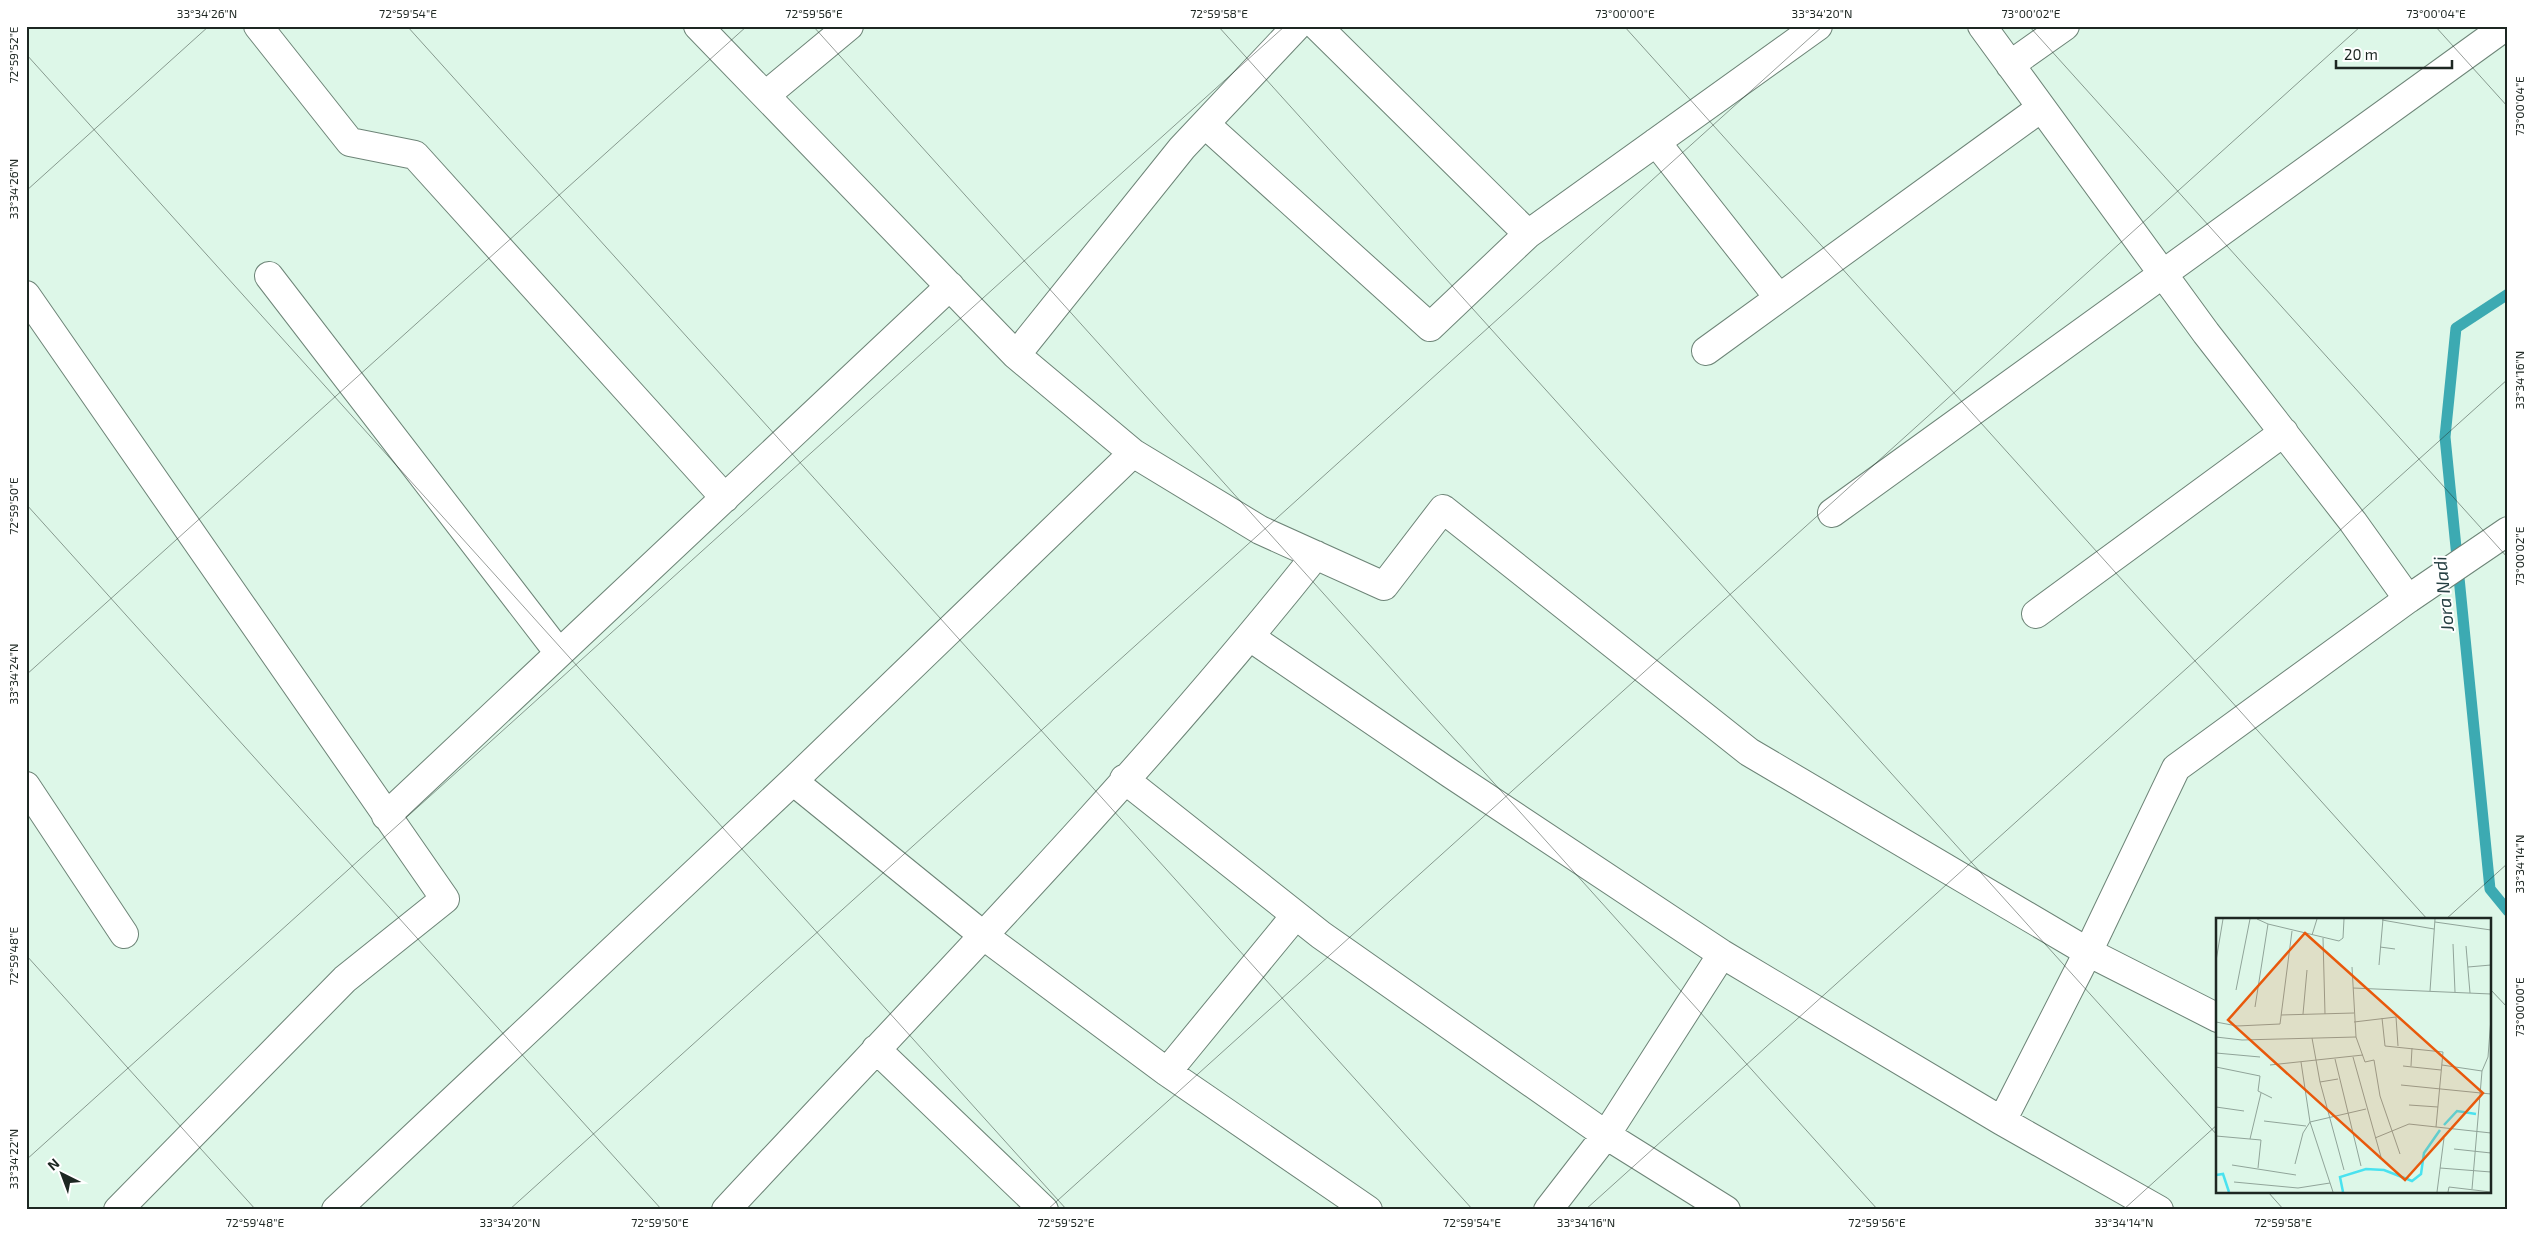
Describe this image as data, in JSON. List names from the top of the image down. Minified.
{"water":["Jora Nadi"],"scale_bar":"20 m","north":"top left","coordinates":["33°34'26\"N","72°59'54\"E","72°59'56\"E","72°59'58\"E","73°00'00\"E","33°34'20\"N","73°00'02\"E","73°00'04\"E","72°59'52\"E","33°34'16\"N","72°59'50\"E","33°34'24\"N","33°34'14\"N","72°59'48\"E","33°34'22\"N"]}
